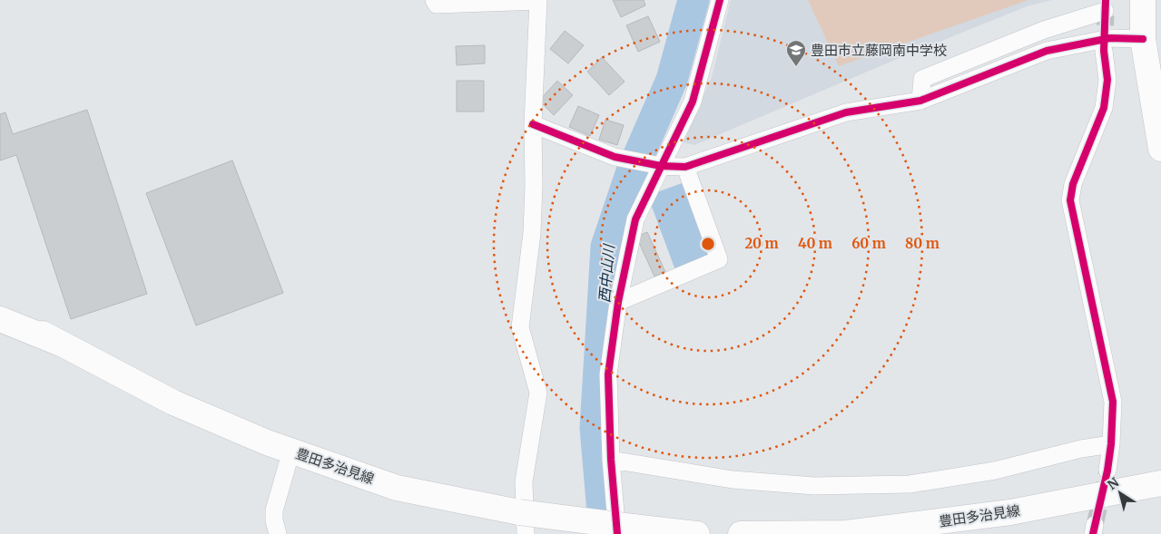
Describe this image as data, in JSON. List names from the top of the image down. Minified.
{"streets":{"main road":["豊田多治見線"]},"water":["西中山川"],"places":{"school or university":["豊田市立藤岡南中学校"]},"north":"top left","rings":["20 m","40 m","60 m","80 m"]}
